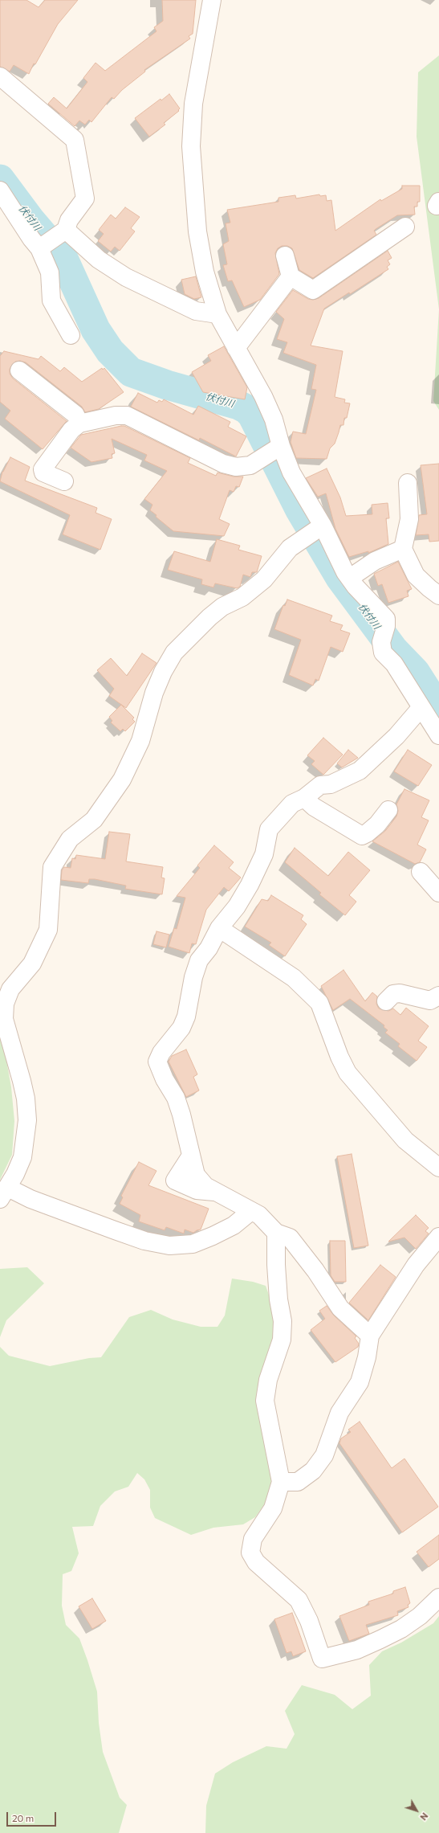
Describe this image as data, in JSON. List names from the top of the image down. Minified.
{"water":["伏付川"],"scale_bar":"20 m","north":"bottom right"}
